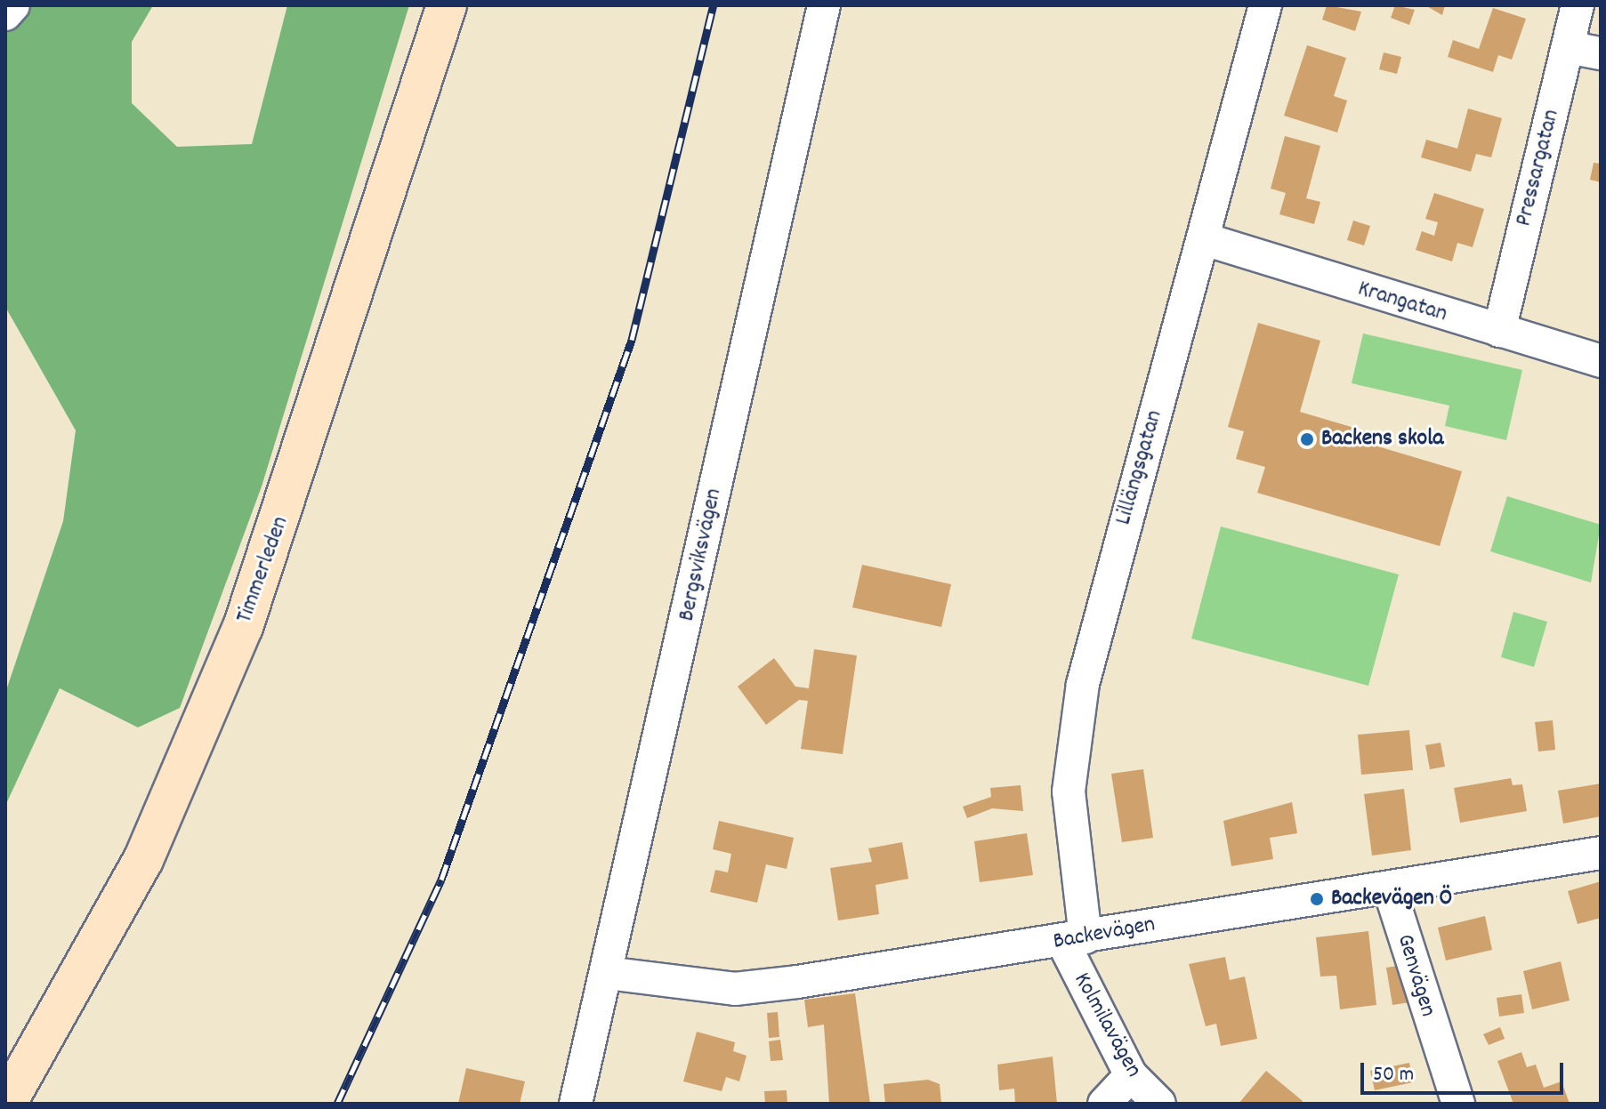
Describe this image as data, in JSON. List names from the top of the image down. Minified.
{"streets":{"main road":["Timmerleden"],"street":["Pressargatan","Krangatan","Lillängsgatan","Bergsviksvägen","Backevägen","Genvägen","Kolmilavägen"]},"crossings":[["Pressargatan","Krangatan"],["Krangatan","Lillängsgatan"],["Lillängsgatan","Backevägen"],["Lillängsgatan","Kolmilavägen"],["Bergsviksvägen","Backevägen"],["Backevägen","Genvägen"],["Backevägen","Kolmilavägen"]],"places":["Backens skola","Backevägen Ö"],"scale_bar":"50 m"}
